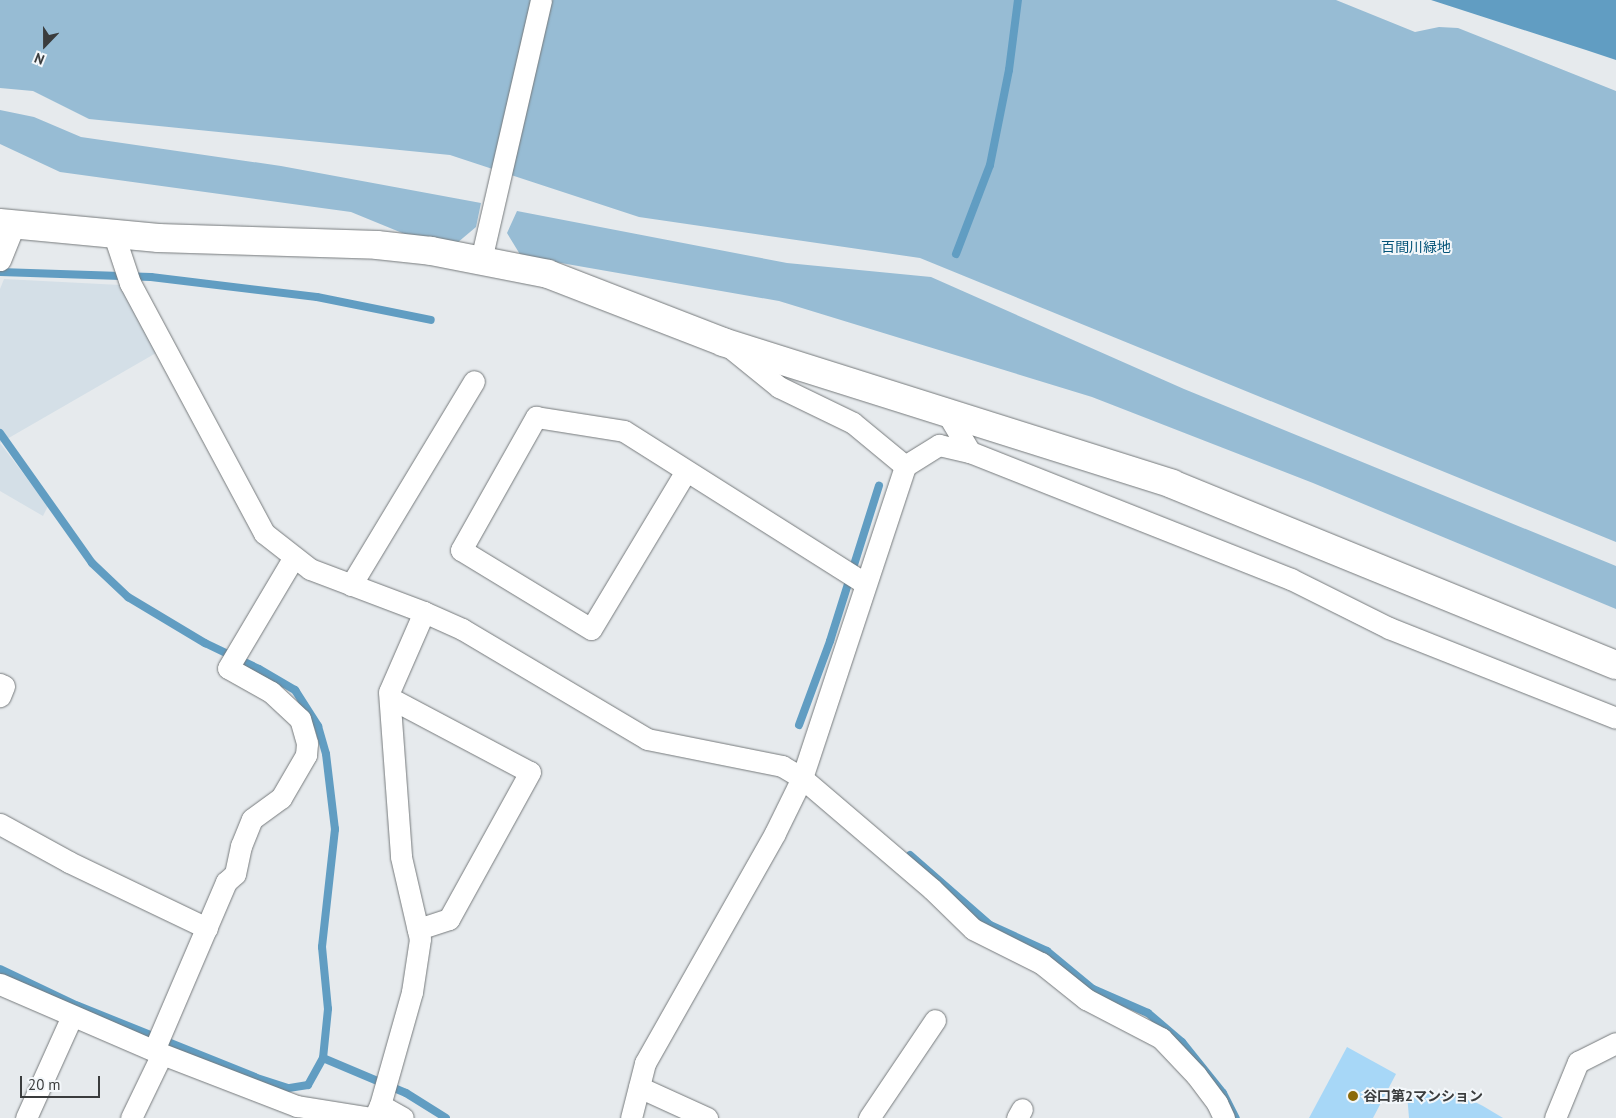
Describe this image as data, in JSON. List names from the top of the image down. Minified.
{"parks":["百間川緑地"],"places":["谷口第2マンション"],"scale_bar":"20 m","north":"bottom"}
